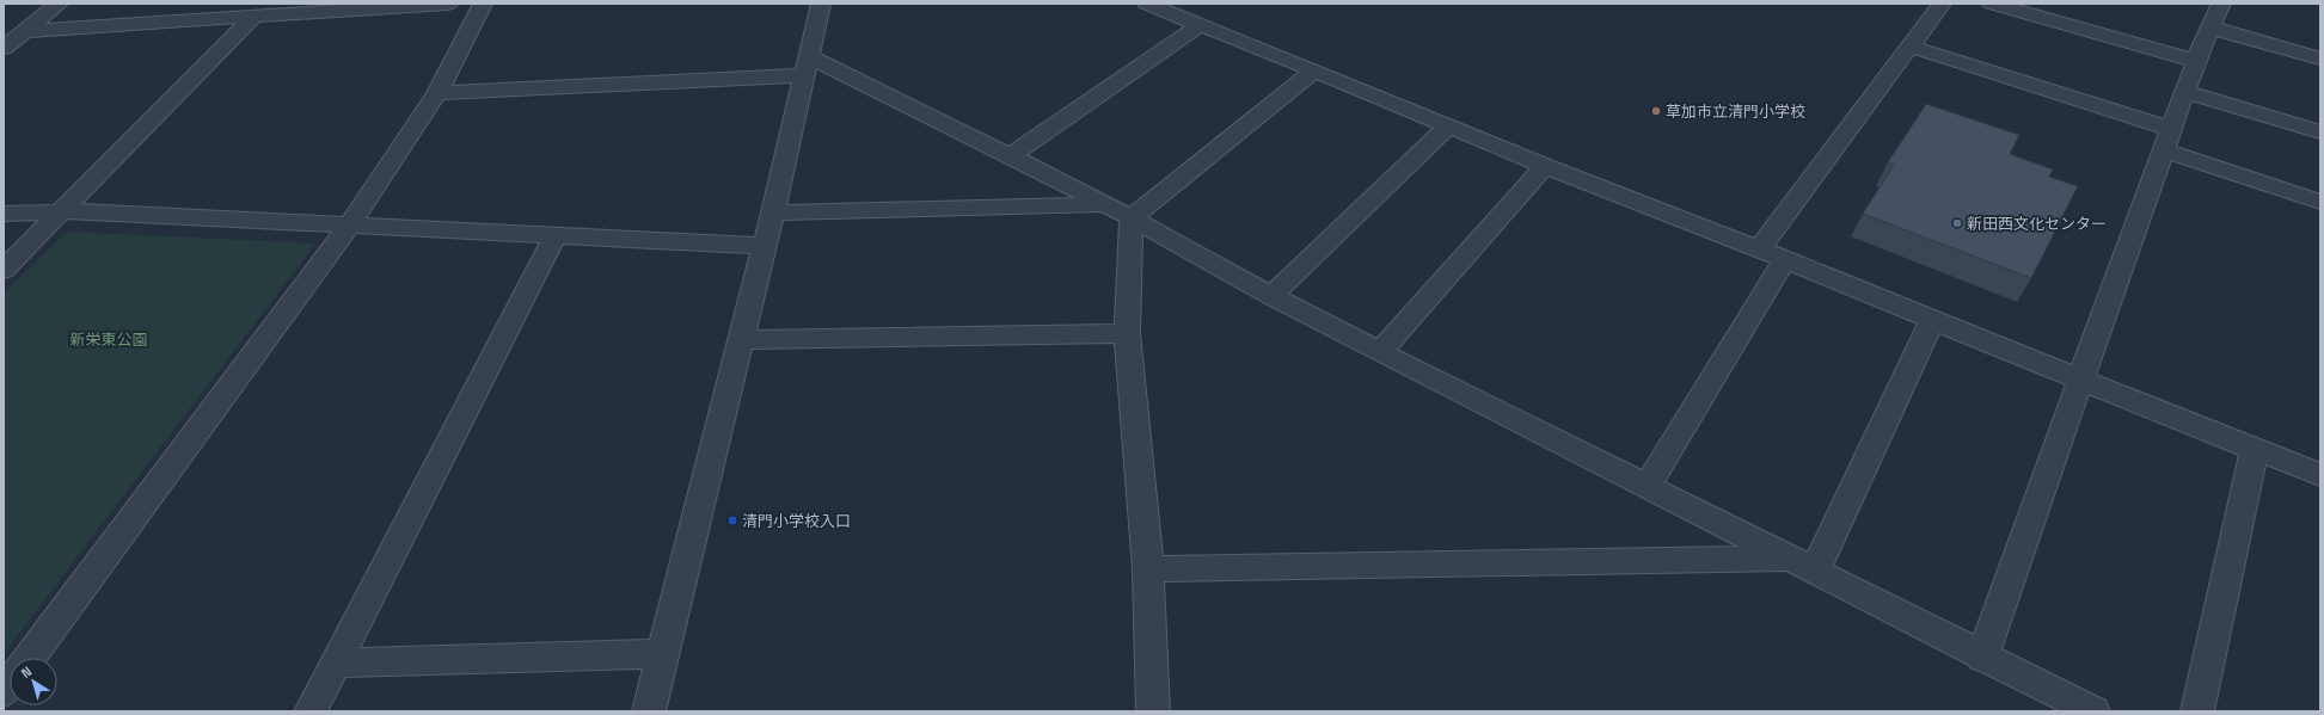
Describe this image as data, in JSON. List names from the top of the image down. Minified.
{"parks":["新栄東公園"],"places":{"other":["草加市立清門小学校","新田西文化センター"],"transit":["清門小学校入口"]},"north":"top left"}
